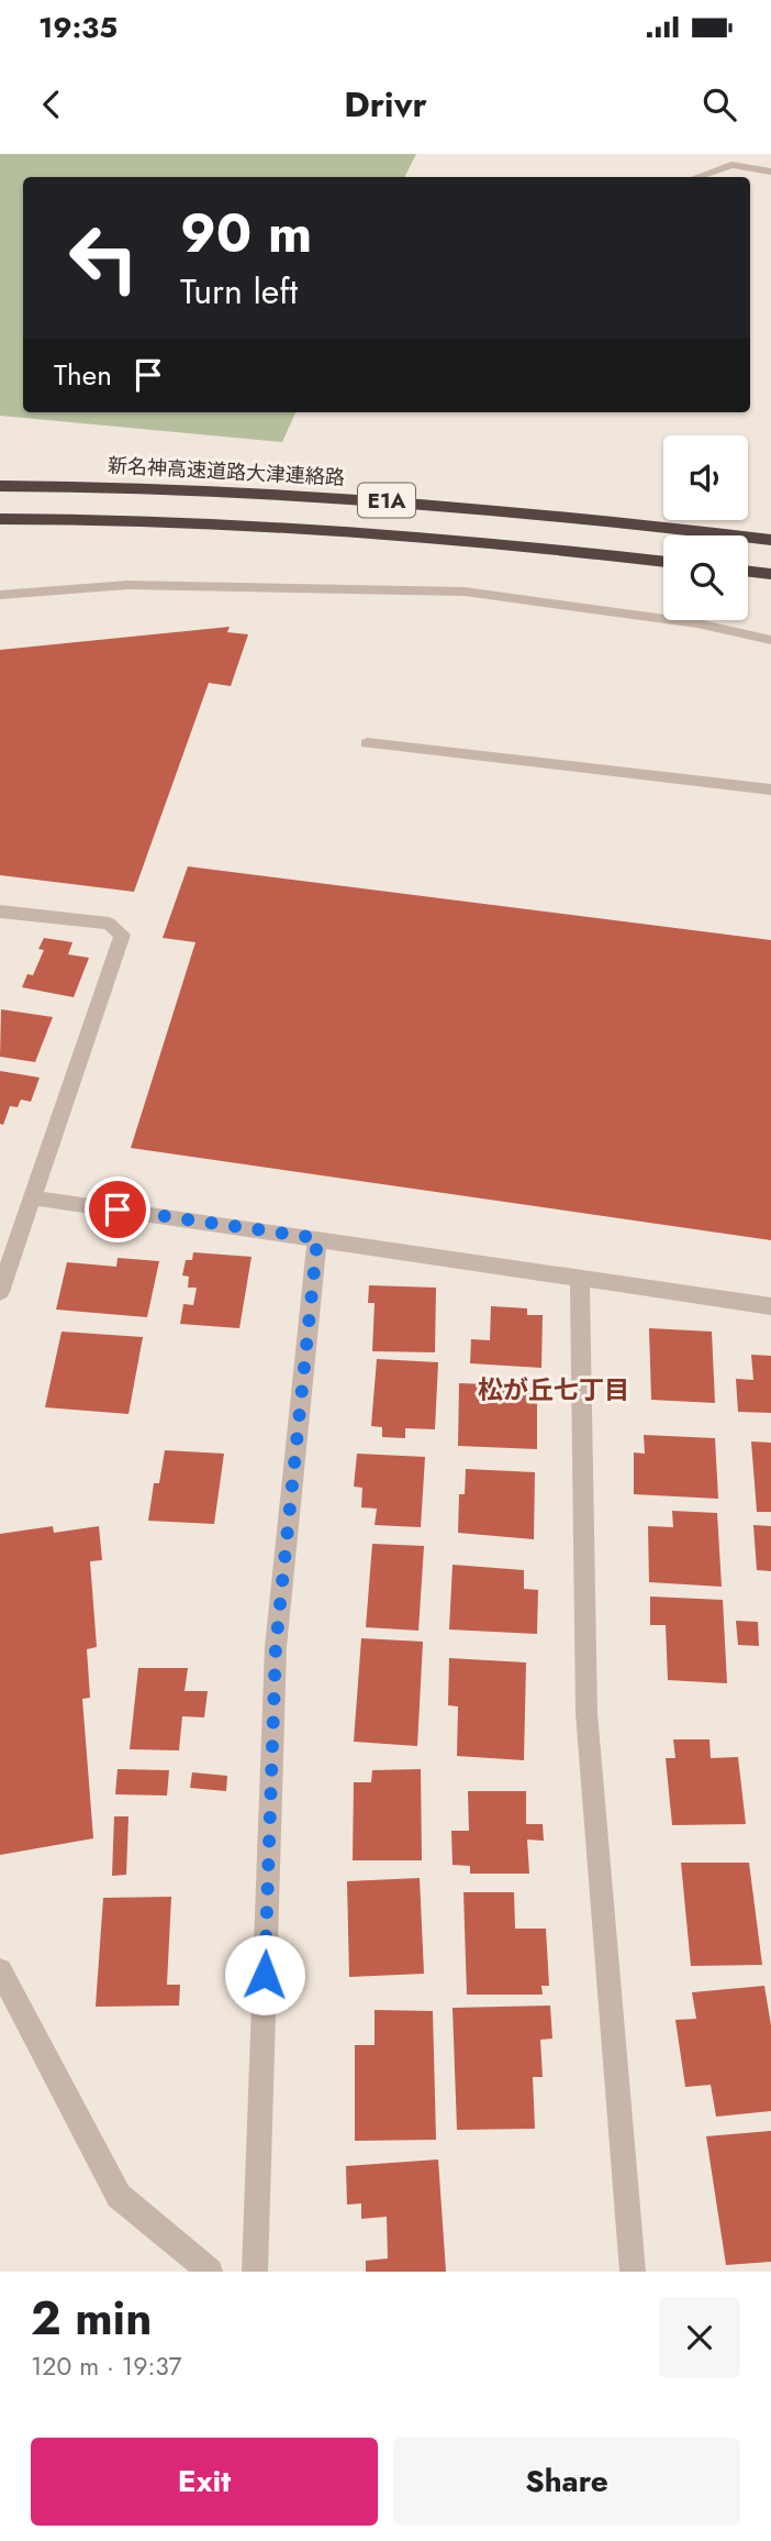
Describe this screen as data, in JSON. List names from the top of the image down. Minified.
{"streets":{"highway":["新名神高速道路大津連絡路","E1A"]},"districts":["松が丘七丁目"],"page":{"status":"19:35","header":"Drivr","turn":["90 m","Turn left"],"then":"Then","heading":["2 min","120 m · 19:37"],"buttons":["Exit","Share"]}}
